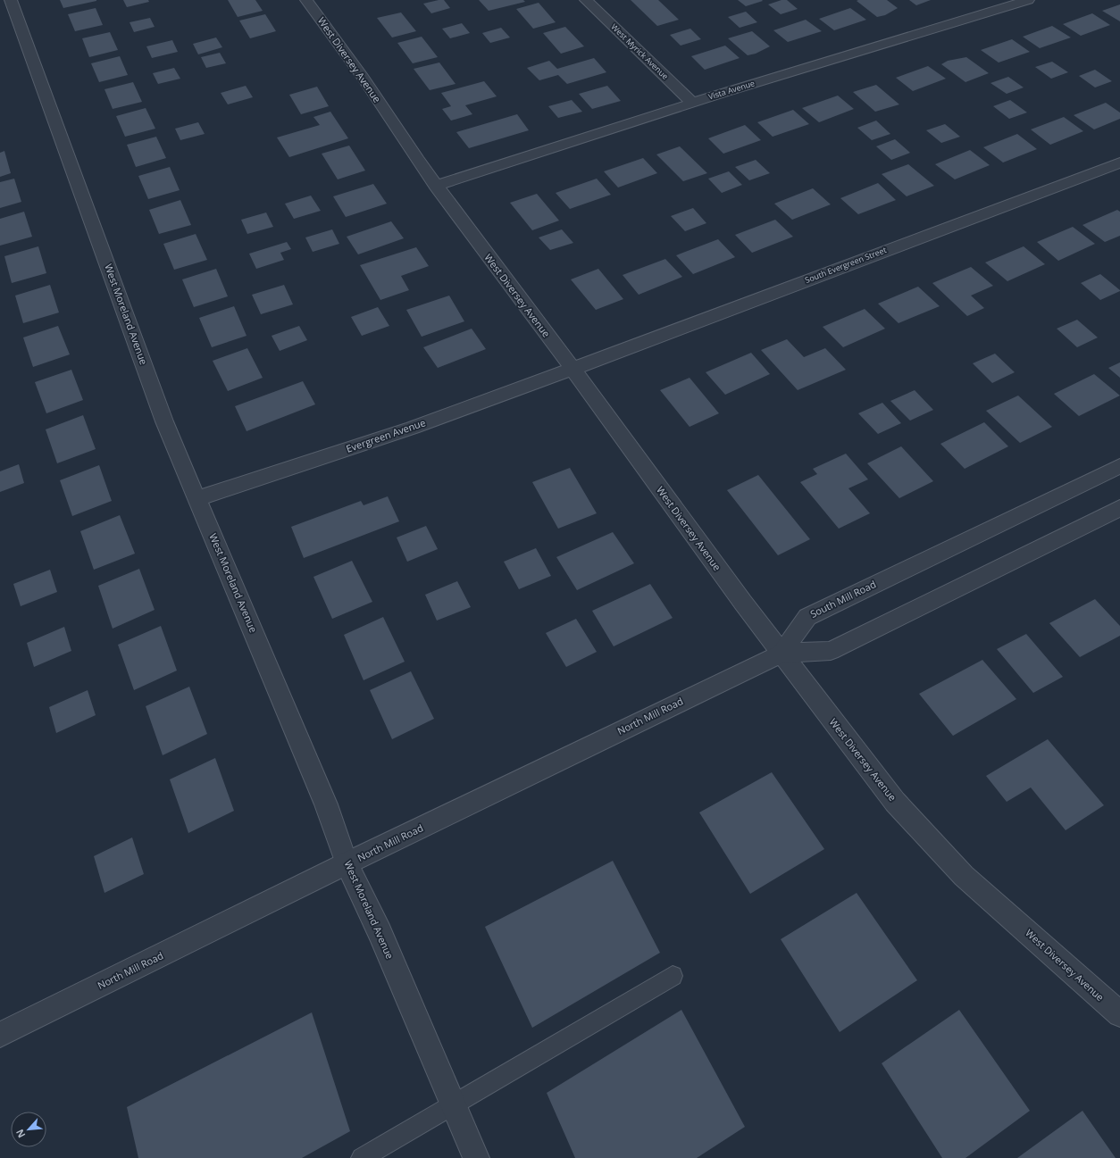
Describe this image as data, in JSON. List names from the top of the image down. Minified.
{"streets":{"street":["West Myrick Avenue","West Diversey Avenue","Vista Avenue","South Evergreen Street","West Moreland Avenue","Evergreen Avenue","South Mill Road","North Mill Road"]},"crossings":[["West Myrick Avenue","Vista Avenue"],["West Diversey Avenue","Vista Avenue"],["West Diversey Avenue","South Evergreen Street"],["West Diversey Avenue","Evergreen Avenue"],["West Diversey Avenue","South Mill Road"],["West Diversey Avenue","North Mill Road"],["South Evergreen Street","Evergreen Avenue"],["West Moreland Avenue","Evergreen Avenue"],["West Moreland Avenue","North Mill Road"],["South Mill Road","North Mill Road"]],"north":"bottom left"}
